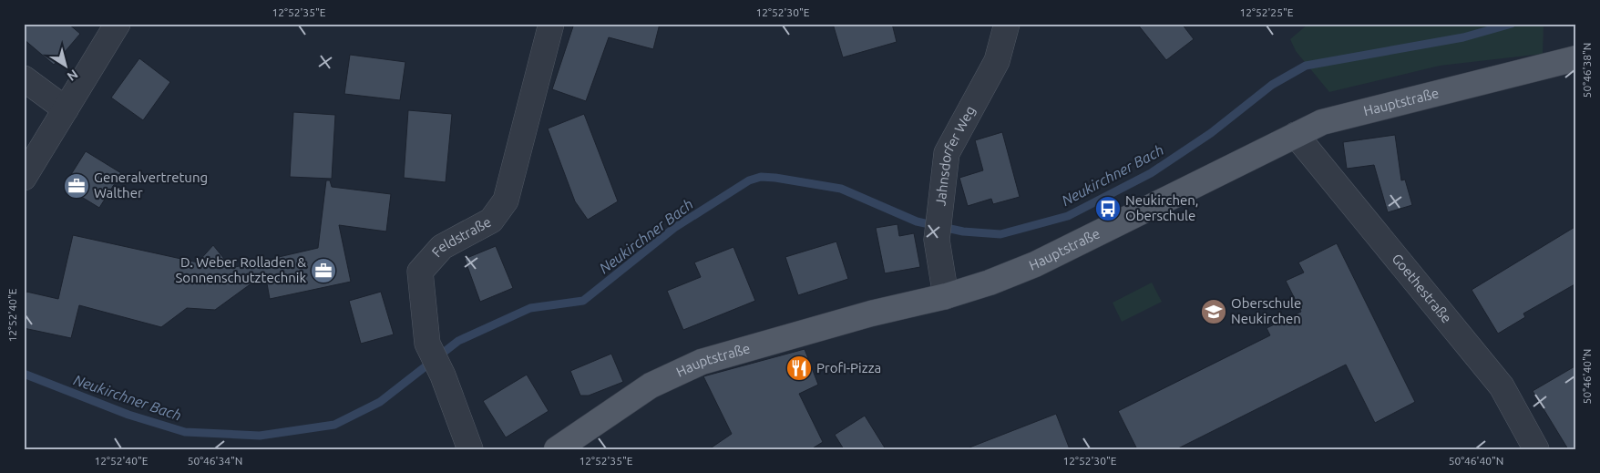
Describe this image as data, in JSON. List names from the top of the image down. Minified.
{"streets":{"main road":["Hauptstraße"],"street":["Jahnsdorfer Weg","Feldstraße","Goethestraße"]},"crossings":[["Hauptstraße","Jahnsdorfer Weg"],["Hauptstraße","Goethestraße"]],"water":["Neukirchner Bach"],"places":{"office":["Generalvertretung Walther","D. Weber Rolladen & Sonnenschutztechnik"],"bus stop":["Neukirchen, Oberschule"],"school or university":["Oberschule Neukirchen"],"restaurant":["Profi-Pizza"]},"north":"bottom right","coordinates":["12°52'35\"E","12°52'30\"E","12°52'25\"E","50°46'38\"N","12°52'40\"E","50°46'40\"N","50°46'34\"N"]}
